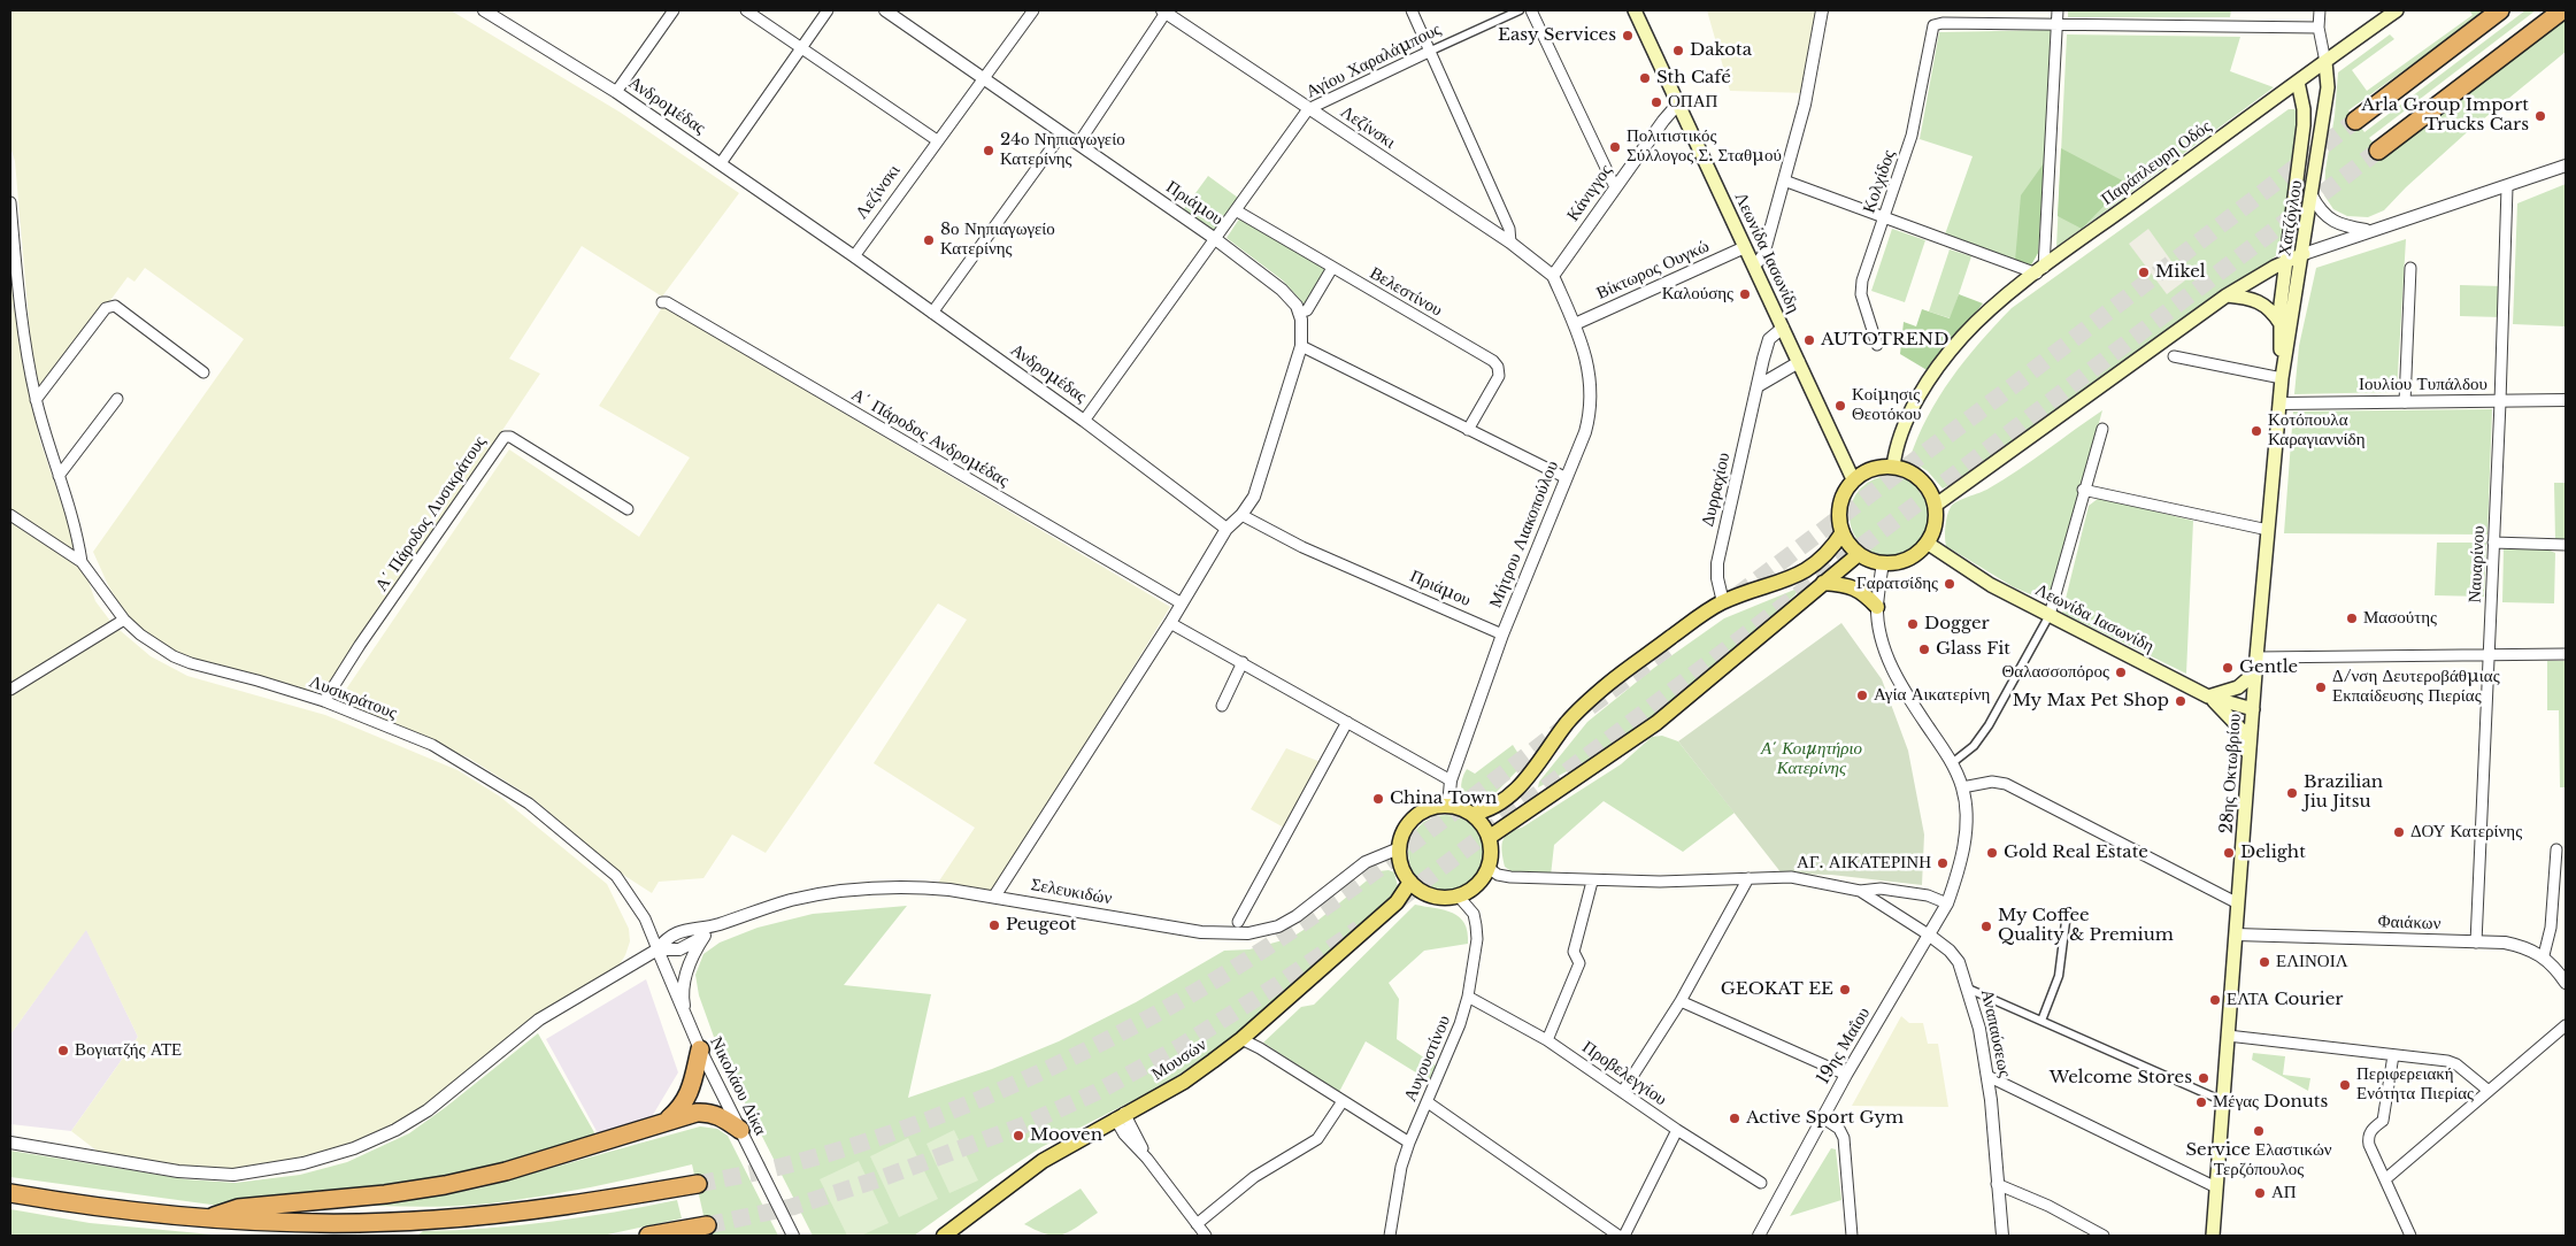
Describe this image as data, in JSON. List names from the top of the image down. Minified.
{"streets":{"main road":["Παράπλευρη Οδός","Χατζόγλου","Λεωνίδα Ιασωνίδη","28ης Οκτωβρίου","Μουσών"],"street":["Αγίου Χαραλάμπους","Ανδρομέδας","Λεζίνσκι","Κολχίδος","Κάνιγγος","Πριάμου","Βίκτωρος Ουγκώ","Βελεστίνου","Ιουλίου Τυπάλδου","Α΄ Πάροδος Ανδρομέδας","Δυρραχίου","Α΄ Πάροδος Λυσικράτους","Μήτρου Λιακοπούλου","Ναυαρίνου","Λυσικράτους","Σελευκιδών","Φαιάκων","Αναπαύσεως","19ης Μαΐου","Αυγουστίνου","Προβελεγγίου","Νικολάου Δίκα"]},"crossings":[["Αγίου Χαραλάμπους","Ανδρομέδας"],["Αγίου Χαραλάμπους","Λεζίνσκι"],["Αγίου Χαραλάμπους","Πριάμου"],["Αγίου Χαραλάμπους","Βελεστίνου"],["Ανδρομέδας","Λεζίνσκι"],["Λεζίνσκι","Κάνιγγος"],["Λεζίνσκι","Πριάμου"],["Λεζίνσκι","Μήτρου Λιακοπούλου"],["Παράπλευρη Οδός","Χατζόγλου"],["Παράπλευρη Οδός","Λεωνίδα Ιασωνίδη"],["Κάνιγγος","Λεωνίδα Ιασωνίδη"],["Κάνιγγος","Μήτρου Λιακοπούλου"],["Πριάμου","Μήτρου Λιακοπούλου"],["Χατζόγλου","Ιουλίου Τυπάλδου"],["Χατζόγλου","28ης Οκτωβρίου"],["Λεωνίδα Ιασωνίδη","Βίκτωρος Ουγκώ"],["Λεωνίδα Ιασωνίδη","Δυρραχίου"],["Λεωνίδα Ιασωνίδη","28ης Οκτωβρίου"],["Βίκτωρος Ουγκώ","Μήτρου Λιακοπούλου"],["Ιουλίου Τυπάλδου","Ναυαρίνου"],["Α΄ Πάροδος Λυσικράτους","Λυσικράτους"],["Μήτρου Λιακοπούλου","Σελευκιδών"],["Μήτρου Λιακοπούλου","Αναπαύσεως"],["Μήτρου Λιακοπούλου","Αυγουστίνου"],["Μήτρου Λιακοπούλου","Μουσών"],["Ναυαρίνου","Φαιάκων"],["Λυσικράτους","Σελευκιδών"],["Λυσικράτους","Νικολάου Δίκα"],["28ης Οκτωβρίου","Φαιάκων"],["Σελευκιδών","Αναπαύσεως"],["Σελευκιδών","Αυγουστίνου"],["Σελευκιδών","Μουσών"],["Σελευκιδών","Νικολάου Δίκα"],["Αναπαύσεως","19ης Μαΐου"],["Αναπαύσεως","Αυγουστίνου"],["Αναπαύσεως","Μουσών"],["Αυγουστίνου","Μουσών"],["Αυγουστίνου","Προβελεγγίου"]],"parks":["Α΄ Κοιμητήριο Κατερίνης"],"places":["Easy Services","Dakota","Sth Café","ΟΠΑΠ","Arla Group Import Trucks Cars","Πολιτιστικός Σύλλογος Σ. Σταθμού","24ο Νηπιαγωγείο Κατερίνης","8ο Νηπιαγωγείο Κατερίνης","Mikel","Καλούσης","AUTOTREND","Κοίμησις Θεοτόκου","Κοτόπουλα Καραγιαννίδη","Γαρατσίδης","Μασούτης","Dogger","Glass Fit","Gentle","Θαλασσοπόρος","Δ/νση Δευτεροβάθμιας Εκπαίδευσης Πιερίας","Αγία Αικατερίνη","My Max Pet Shop","Brazilian Jiu Jitsu","China Town","ΔΟΥ Κατερίνης","Gold Real Estate","Delight","ΑΓ. ΑΙΚΑΤΕΡΙΝΗ","Peugeot","My Coffee Quality & Premium","ΕΛΙΝΟΙΛ","GEOKAT EE","ΕΛΤΑ Courier","Βογιατζής ΑΤΕ","Welcome Stores","Περιφερειακή Ενότητα Πιερίας","Μέγας Donuts","Active Sport Gym","Service Ελαστικών Τερζόπουλος","Mooven","ΑΠ"]}
